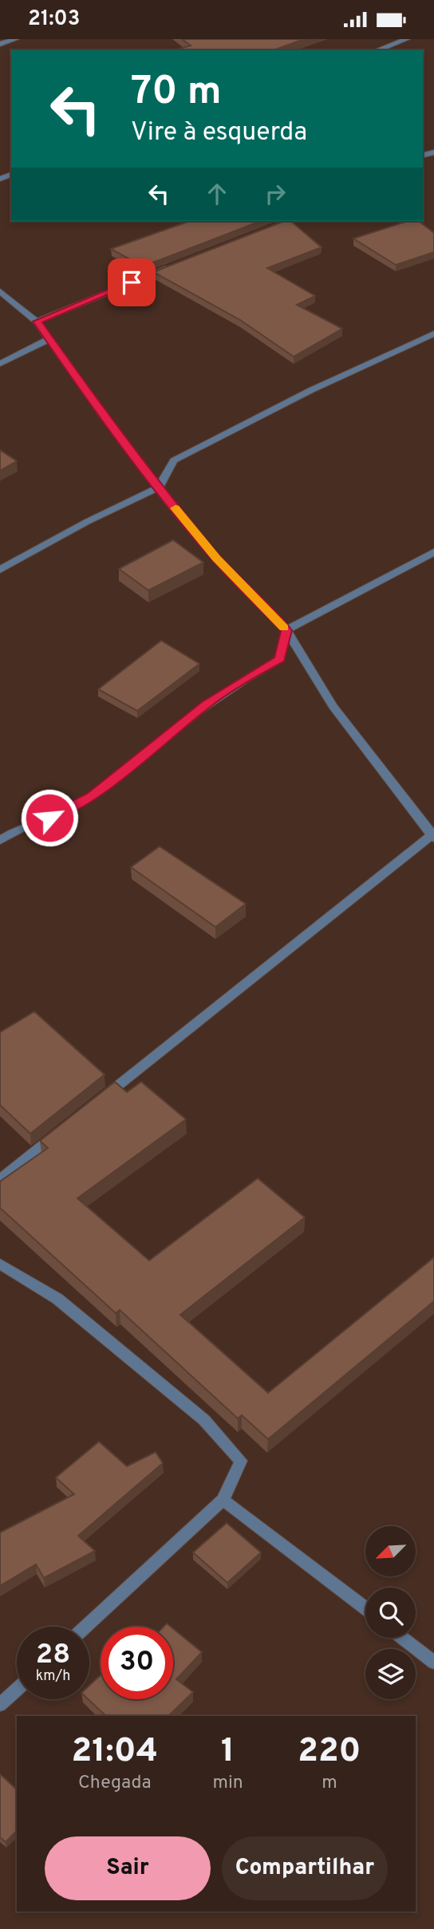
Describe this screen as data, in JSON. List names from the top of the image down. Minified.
{"north":"bottom left","page":{"status":"21:03","turn":["70 m","Vire à esquerda"],"speed":"28 km/h","limit":"30","eta":["21:04","Chegada","1","min","220","m"],"buttons":["Sair","Compartilhar"]}}
